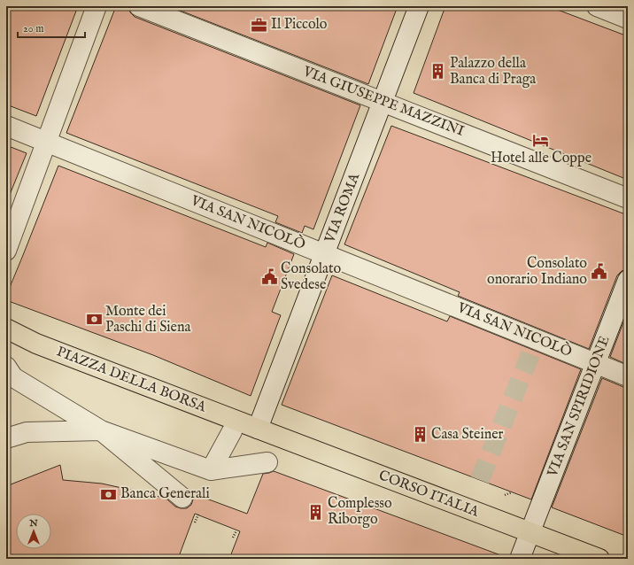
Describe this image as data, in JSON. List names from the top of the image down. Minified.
{"streets":{"main road":["PIAZZA DELLA BORSA","CORSO ITALIA"],"street":["VIA GIUSEPPE MAZZINI","VIA ROMA","VIA SAN NICOLÒ","VIA SAN SPIRIDIONE"]},"crossings":[["VIA GIUSEPPE MAZZINI","VIA ROMA"],["VIA ROMA","VIA SAN NICOLÒ"],["VIA ROMA","PIAZZA DELLA BORSA"],["VIA ROMA","CORSO ITALIA"],["VIA SAN NICOLÒ","VIA SAN SPIRIDIONE"],["PIAZZA DELLA BORSA","CORSO ITALIA"],["VIA SAN SPIRIDIONE","CORSO ITALIA"]],"places":{"office":["Il Piccolo"],"building":["Palazzo della Banca di Praga","Casa Steiner","Complesso Riborgo"],"hotel":["Hotel alle Coppe"],"public building":["Consolato onorario Indiano","Consolato Svedese"],"bank":["Monte dei Paschi di Siena","Banca Generali"]},"scale_bar":"20 m","north":"top"}
